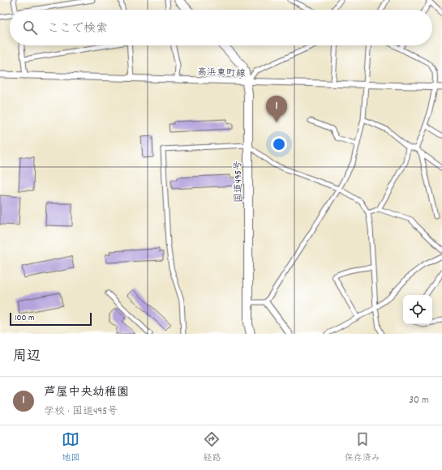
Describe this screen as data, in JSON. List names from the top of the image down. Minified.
{"streets":{"highway":["国道495号"],"main road":["高浜東町線"]},"crossings":[["高浜東町線","国道495号"]],"scale_bar":"100 m","page":{"search":"ここで検索","pins":"1","scale":"100 m","heading":"周辺","list":[{"mark":"1","name":"芦屋中央幼稚園","note":"学校 · 国道495号","value":"30 m"}],"nav":["地図","経路","保存済み"]}}
